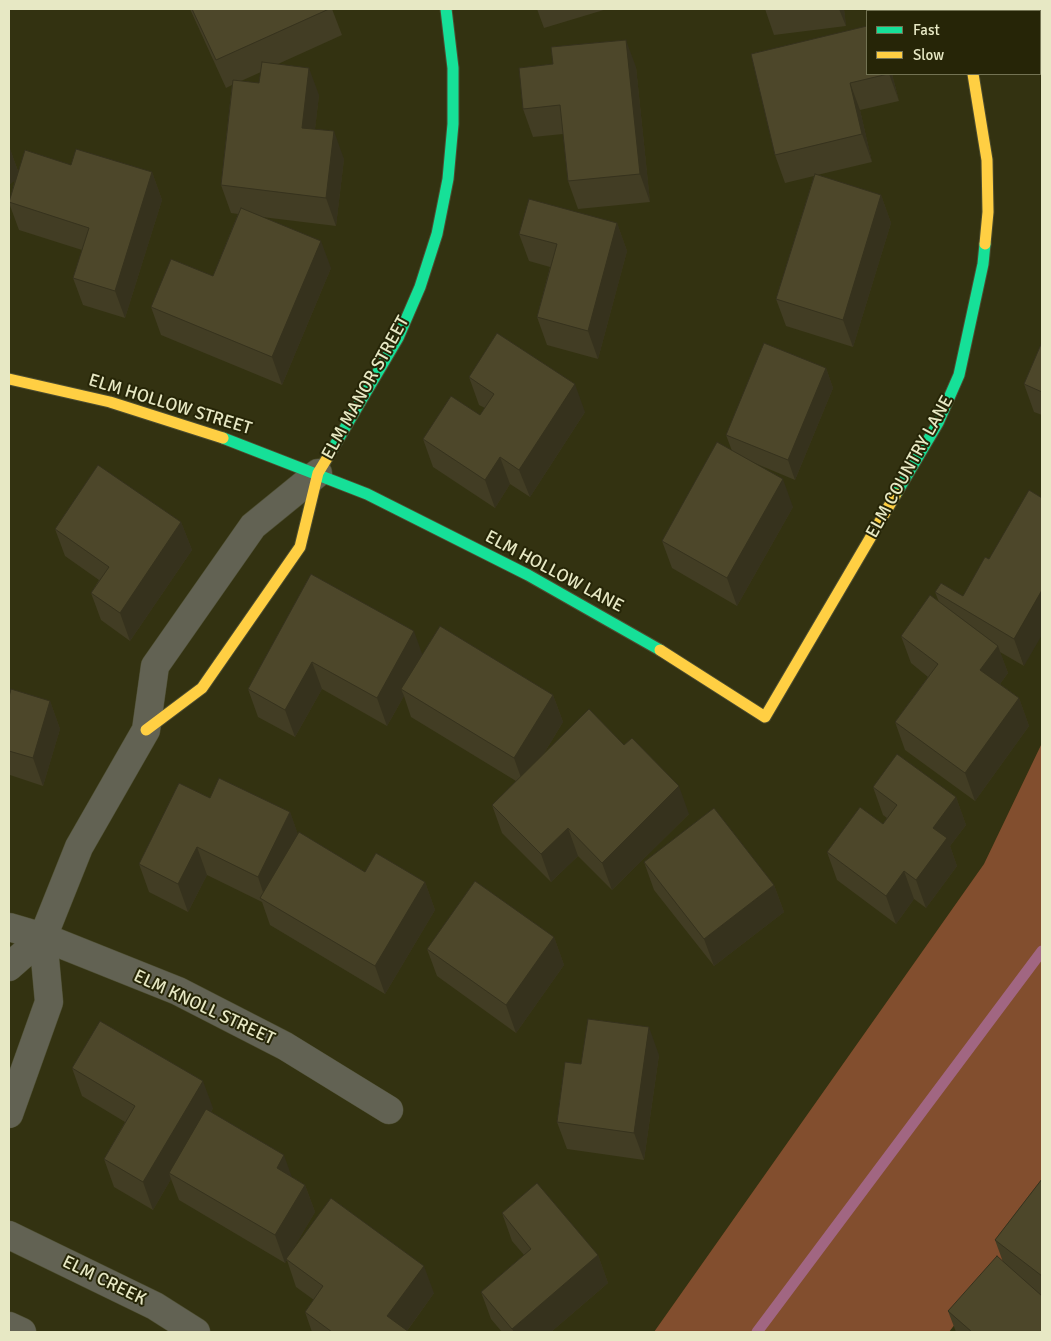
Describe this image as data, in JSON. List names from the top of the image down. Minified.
{"streets":{"street":["ELM MANOR STREET","ELM HOLLOW STREET","ELM COUNTRY LANE","ELM HOLLOW LANE","ELM KNOLL STREET","ELM CREEK"]},"crossings":[["ELM MANOR STREET","ELM HOLLOW STREET"],["ELM MANOR STREET","ELM HOLLOW LANE"],["ELM MANOR STREET","ELM KNOLL STREET"],["ELM HOLLOW STREET","ELM HOLLOW LANE"],["ELM COUNTRY LANE","ELM HOLLOW LANE"]],"legend":["Fast","Slow"]}
